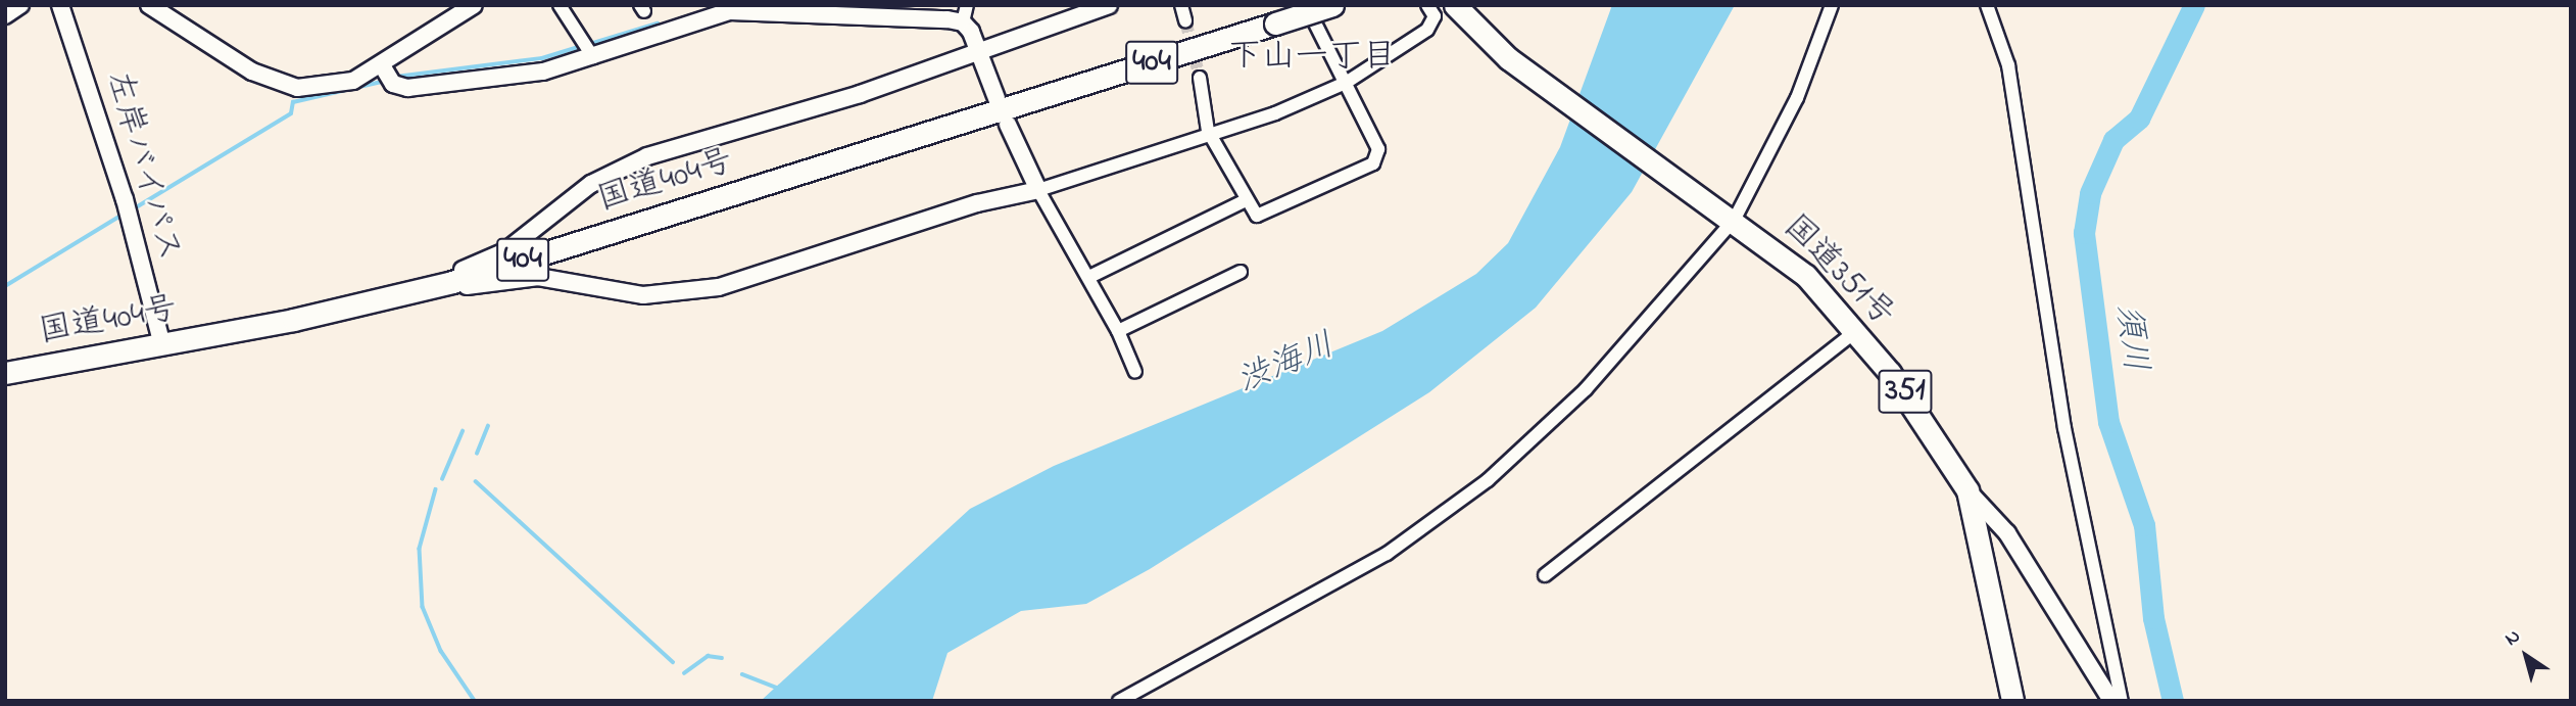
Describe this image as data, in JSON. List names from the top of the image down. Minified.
{"streets":{"highway":["404","国道404号","国道351号","351"],"street":["左岸バイパス"]},"crossings":[["左岸バイパス","国道404号"]],"districts":["下山一丁目"],"water":["須川","渋海川"],"north":"top left"}
